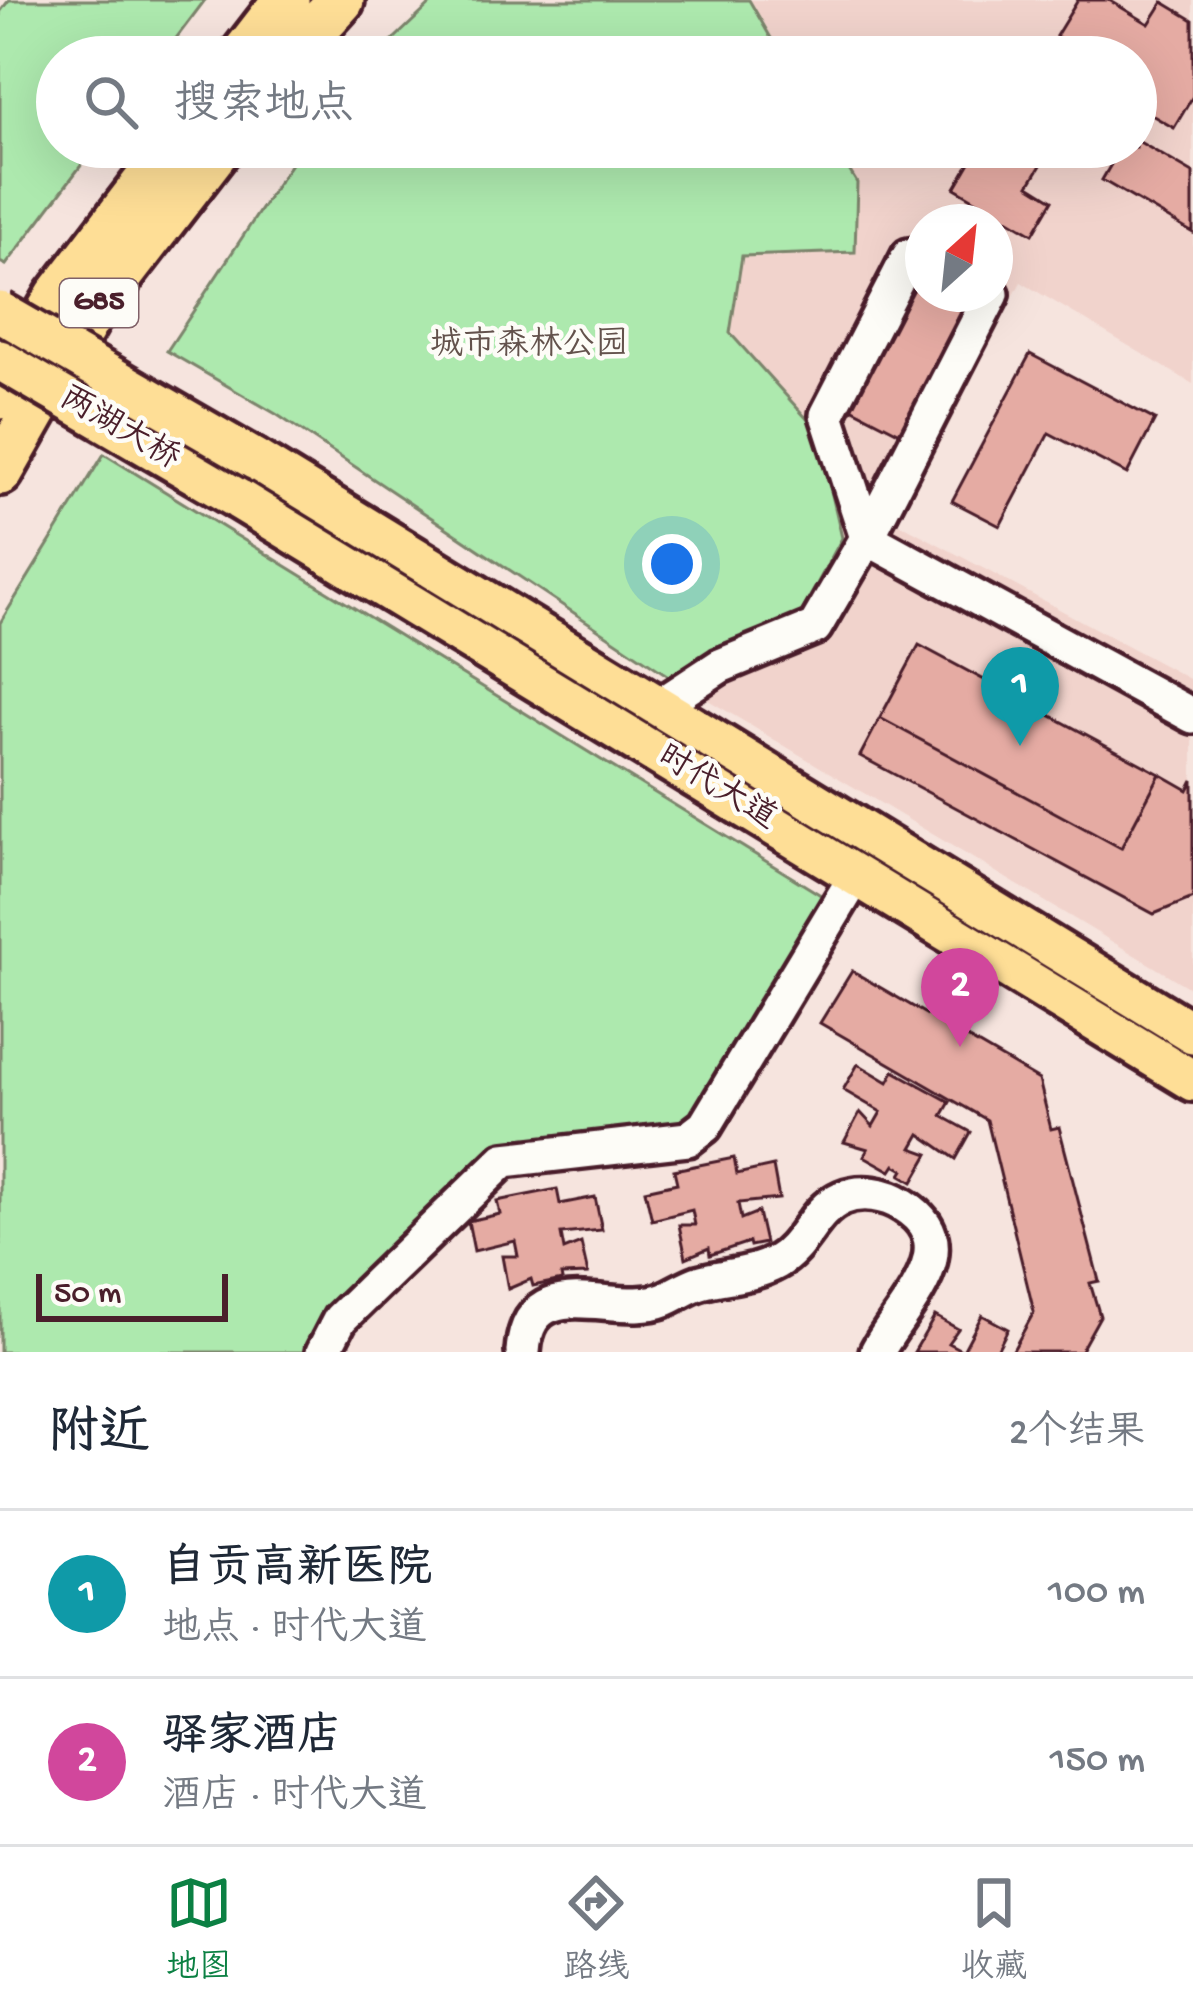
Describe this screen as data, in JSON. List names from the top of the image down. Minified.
{"streets":{"highway":["G85"],"main road":["两湖大桥","时代大道"]},"crossings":[["两湖大桥","时代大道"]],"parks":["城市森林公园"],"scale_bar":"50 m","north":"top right","page":{"search":"搜索地点","pins":["1","2"],"scale":"50 m","heading":["附近","2个结果"],"list":[{"mark":"1","name":"自贡高新医院","note":"地点 · 时代大道","value":"100 m"},{"mark":"2","name":"驿家酒店","note":"酒店 · 时代大道","value":"150 m"}],"nav":["地图","路线","收藏"]}}
